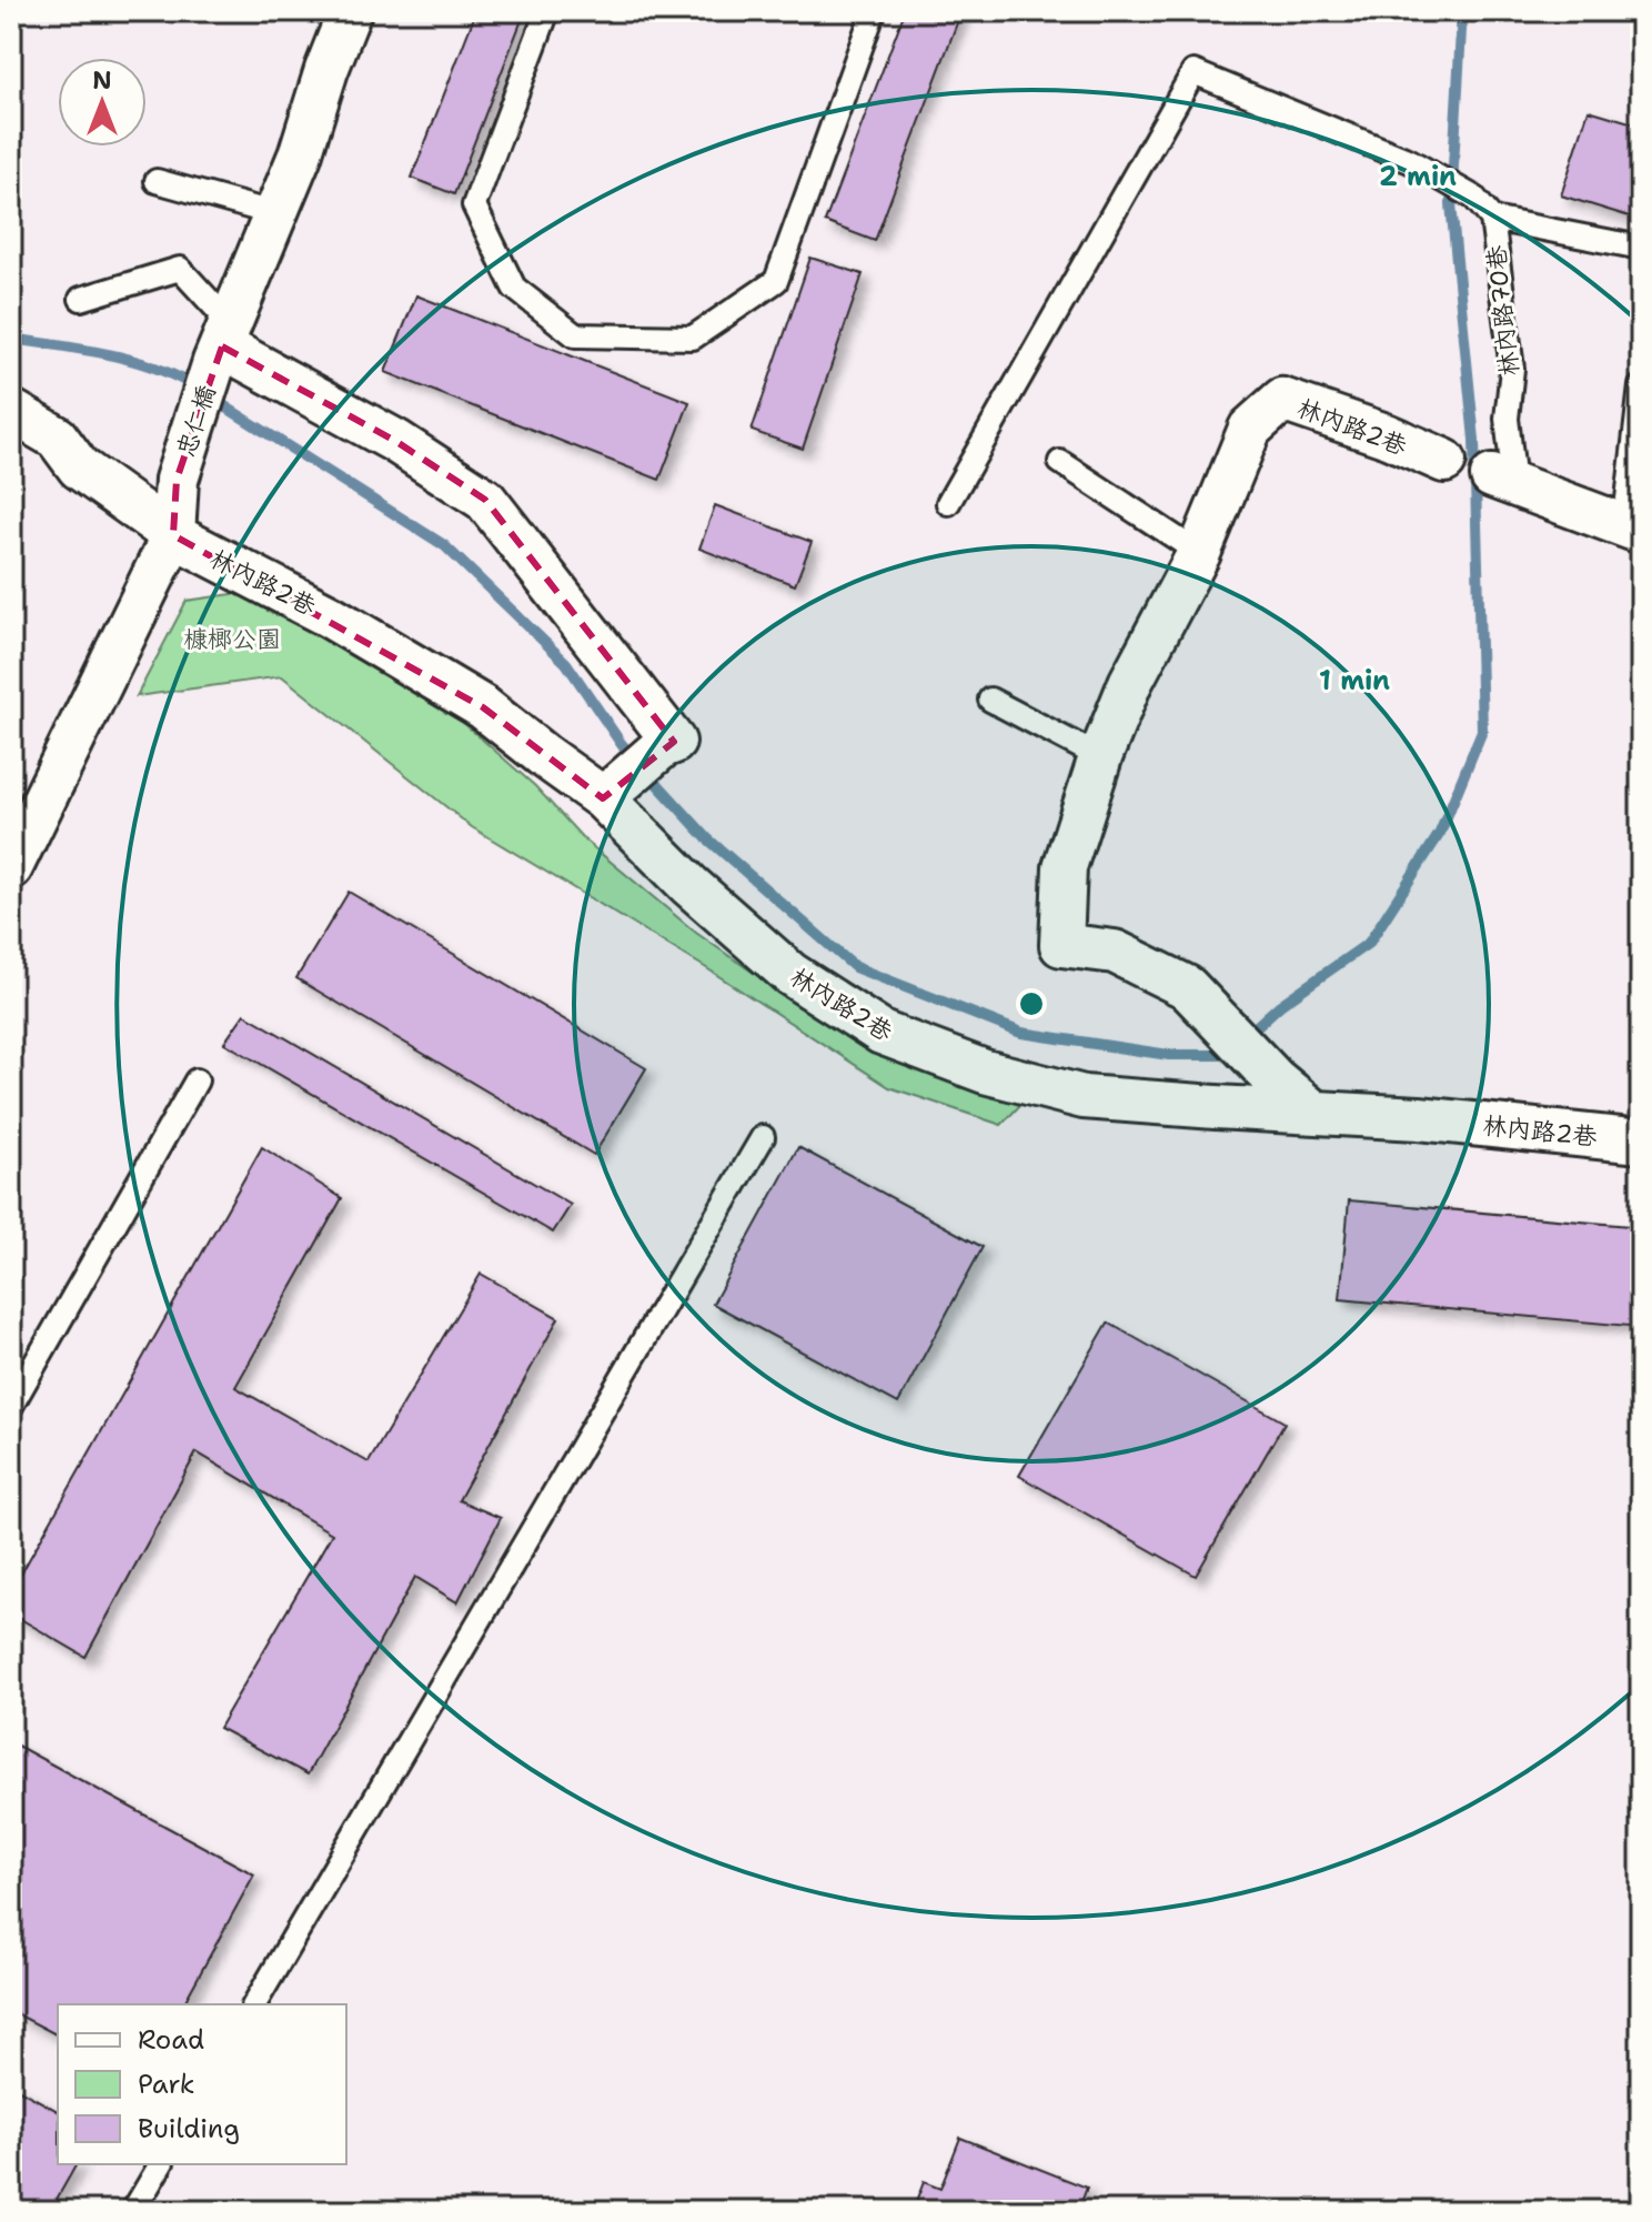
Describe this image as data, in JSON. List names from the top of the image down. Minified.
{"streets":{"street":["忠仁橋","林內路2巷"],"lane":["林內路70巷"]},"crossings":[["林內路70巷","林內路2巷"],["忠仁橋","林內路2巷"]],"parks":["槺榔公園"],"legend":["Road","Park","Building"],"north":"top","rings":["2 min","1 min"]}
